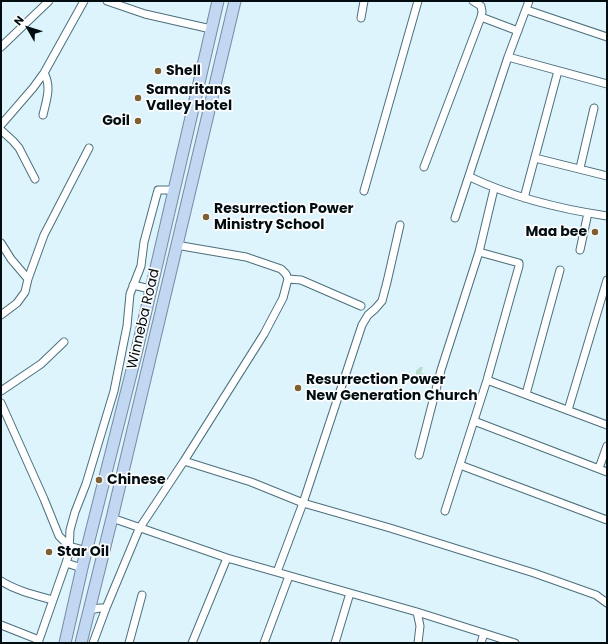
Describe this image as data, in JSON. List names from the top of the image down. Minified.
{"streets":{"highway":["Winneba Road"]},"places":["Shell","Samaritans Valley Hotel","Goil","Resurrection Power Ministry School","Maa bee","Resurrection Power New Generation Church","Chinese","Star Oil"],"north":"top left"}
